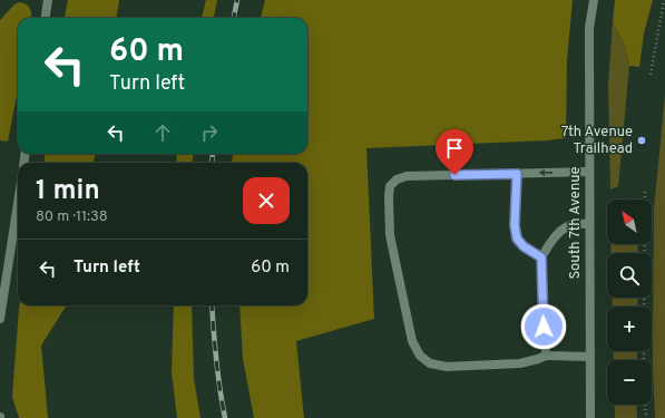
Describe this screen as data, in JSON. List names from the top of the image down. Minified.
{"streets":{"street":["South 7th Avenue"]},"places":["7th Avenue Trailhead"],"north":"top left","page":{"turn":["60 m","Turn left"],"heading":["1 min","80 m · 11:38"],"map_buttons":["+","−"],"list":[{"name":"Turn left","value":"60 m"}]}}
